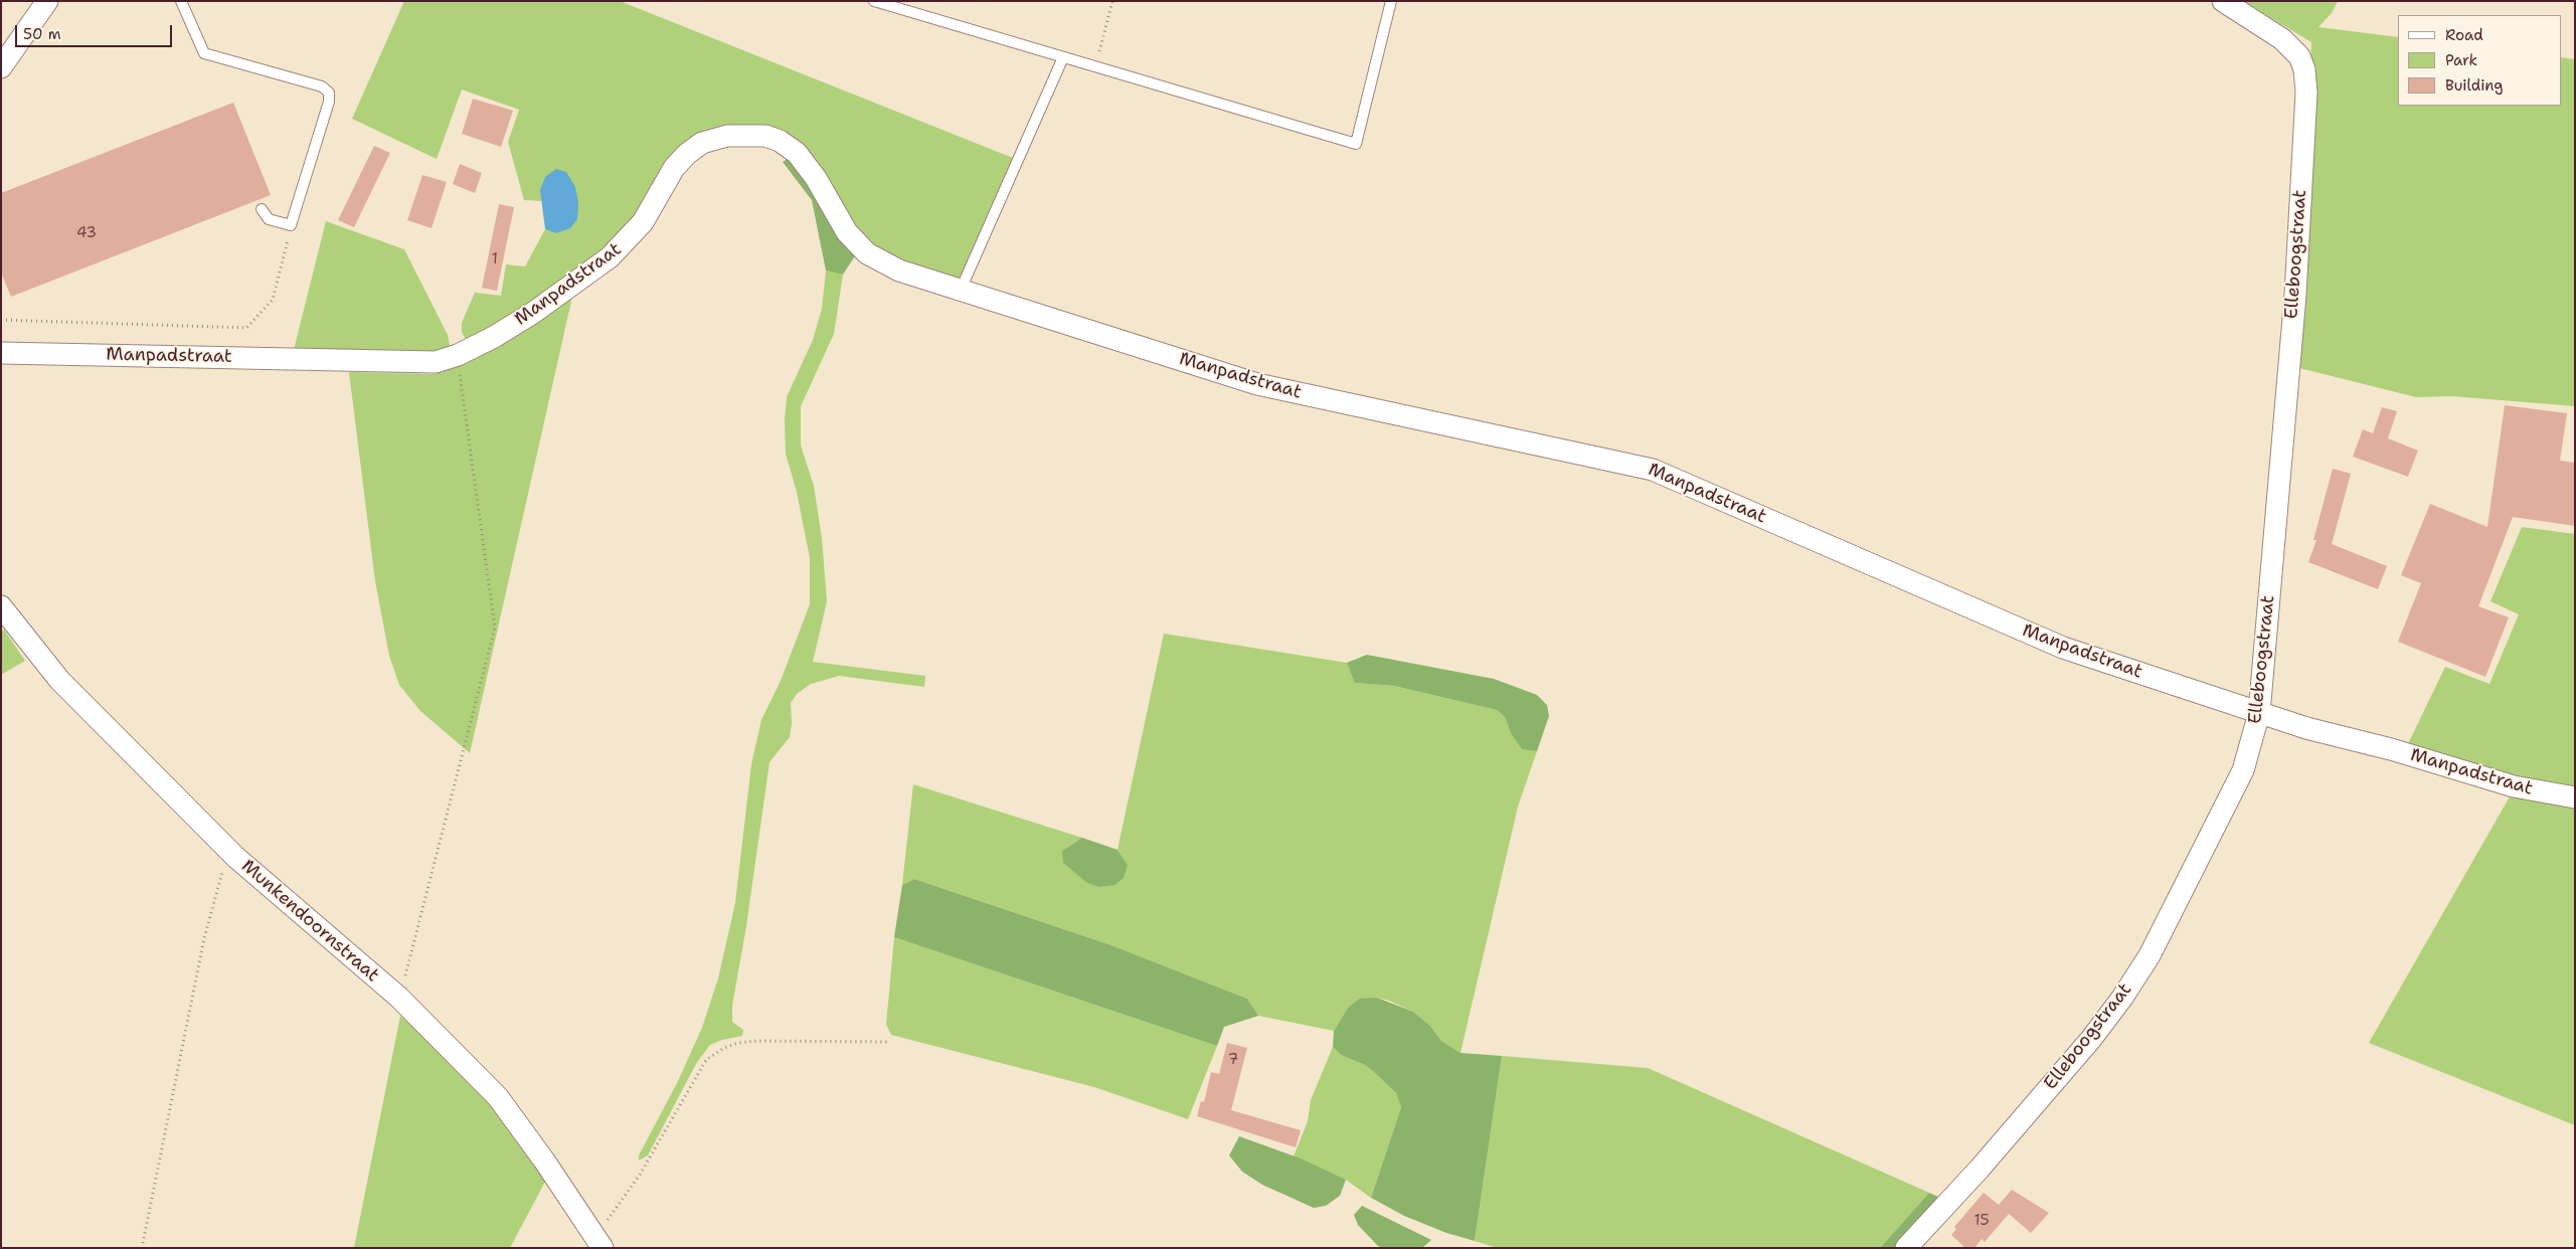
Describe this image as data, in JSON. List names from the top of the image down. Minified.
{"streets":{"street":["Elleboogstraat","Manpadstraat","Munkendoornstraat"]},"crossings":[["Elleboogstraat","Manpadstraat"]],"house_numbers":["43","1","7","15"],"legend":["Road","Park","Building"],"scale_bar":"50 m"}
